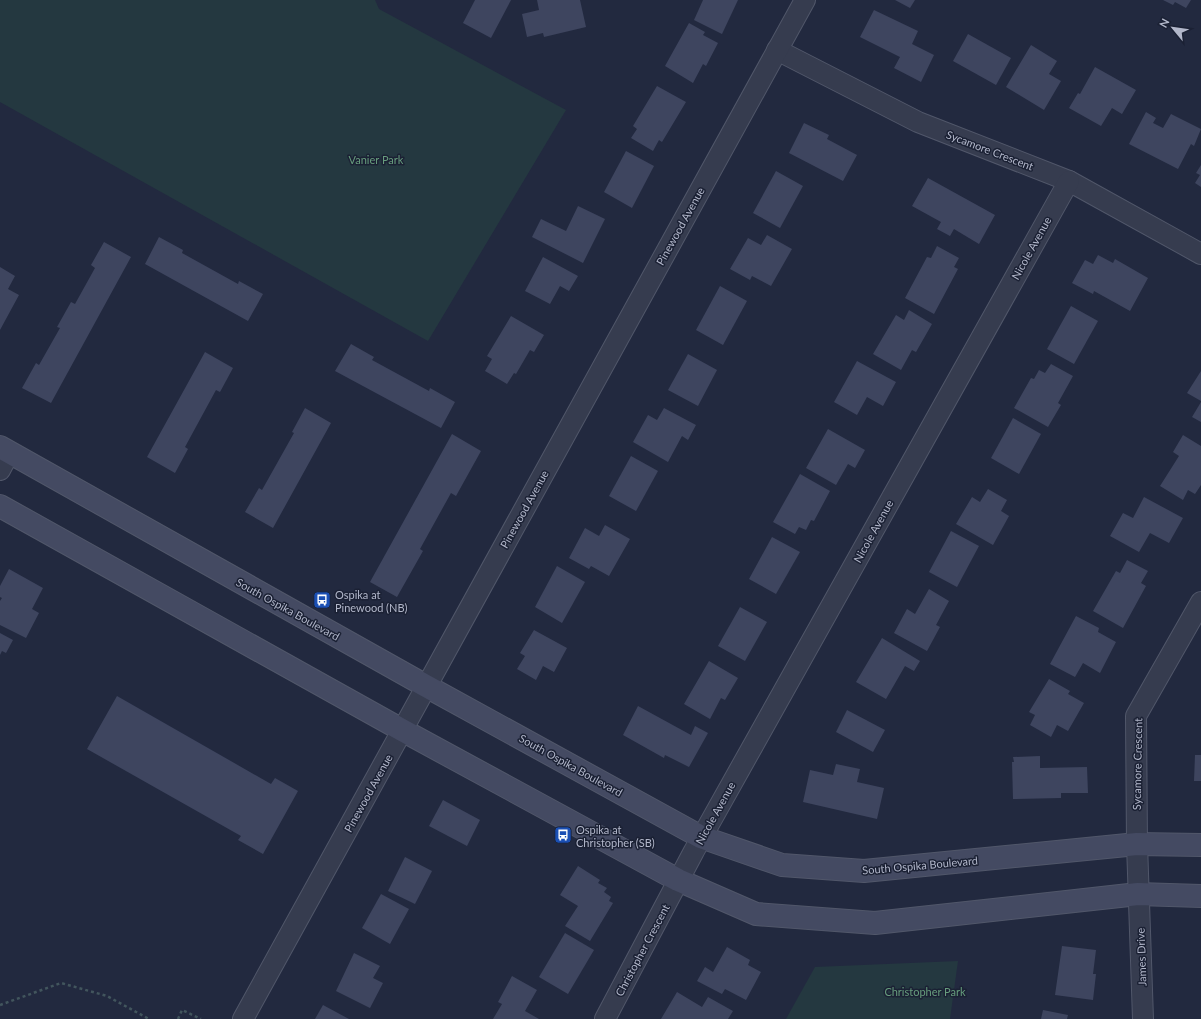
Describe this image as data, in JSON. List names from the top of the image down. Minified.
{"streets":{"main road":["South Ospika Boulevard"],"street":["Sycamore Crescent","Pinewood Avenue","Nicole Avenue","Christopher Crescent","James Drive"]},"crossings":[["Sycamore Crescent","Pinewood Avenue"],["Sycamore Crescent","Nicole Avenue"],["Sycamore Crescent","South Ospika Boulevard"],["Sycamore Crescent","James Drive"],["Pinewood Avenue","South Ospika Boulevard"],["Nicole Avenue","South Ospika Boulevard"],["Nicole Avenue","Christopher Crescent"]],"parks":["Vanier Park","Christopher Park"],"places":{"bus stop":["Ospika at Pinewood (NB)","Ospika at Christopher (SB)"]},"north":"top left"}
